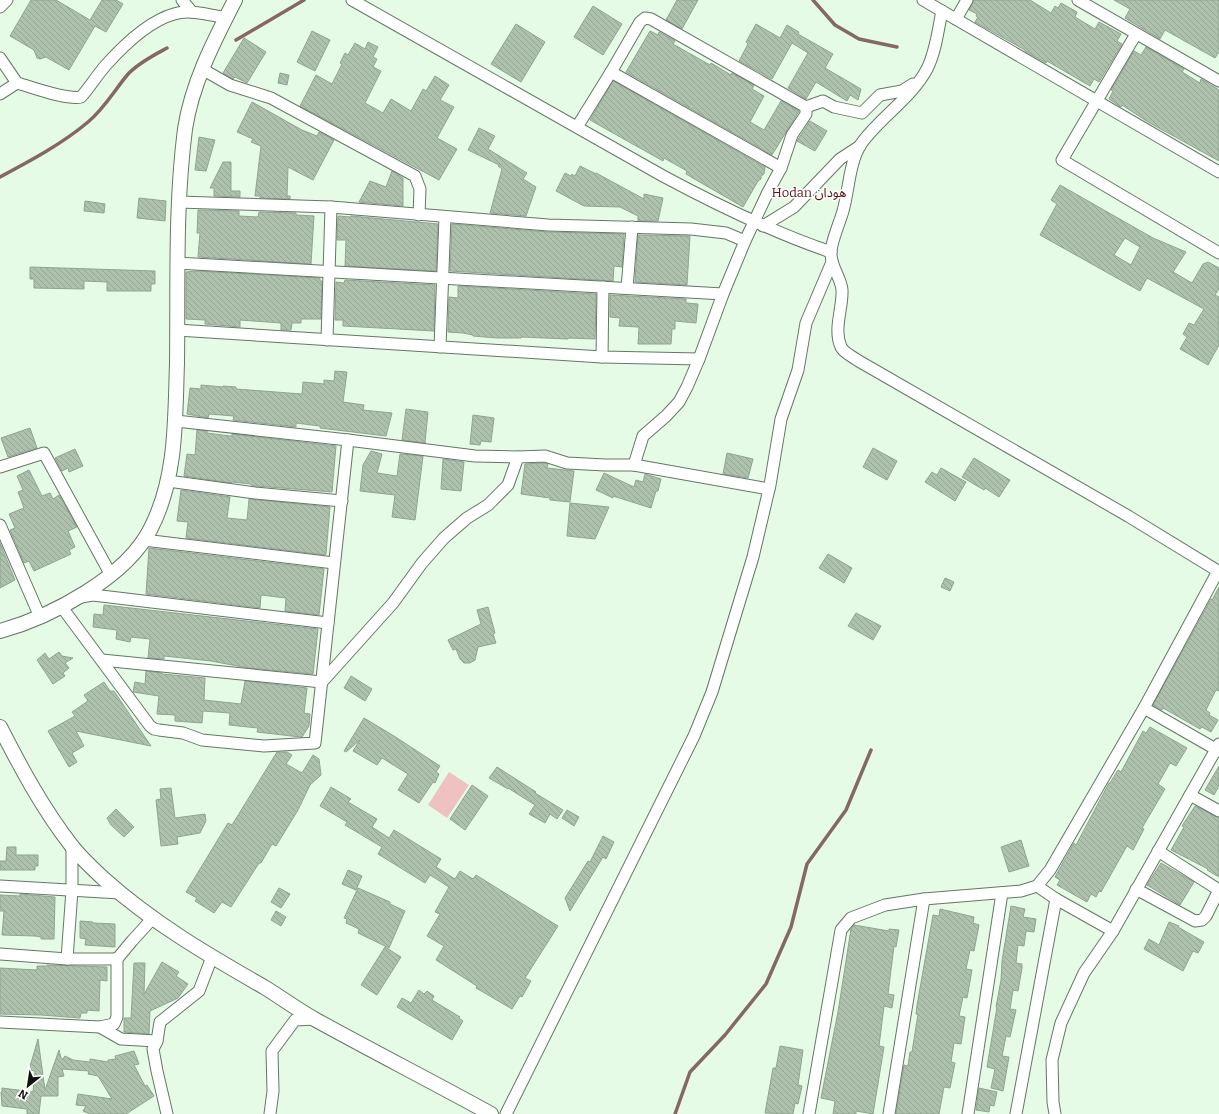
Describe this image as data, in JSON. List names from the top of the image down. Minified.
{"districts":["Hodan هودان"],"north":"bottom left"}
